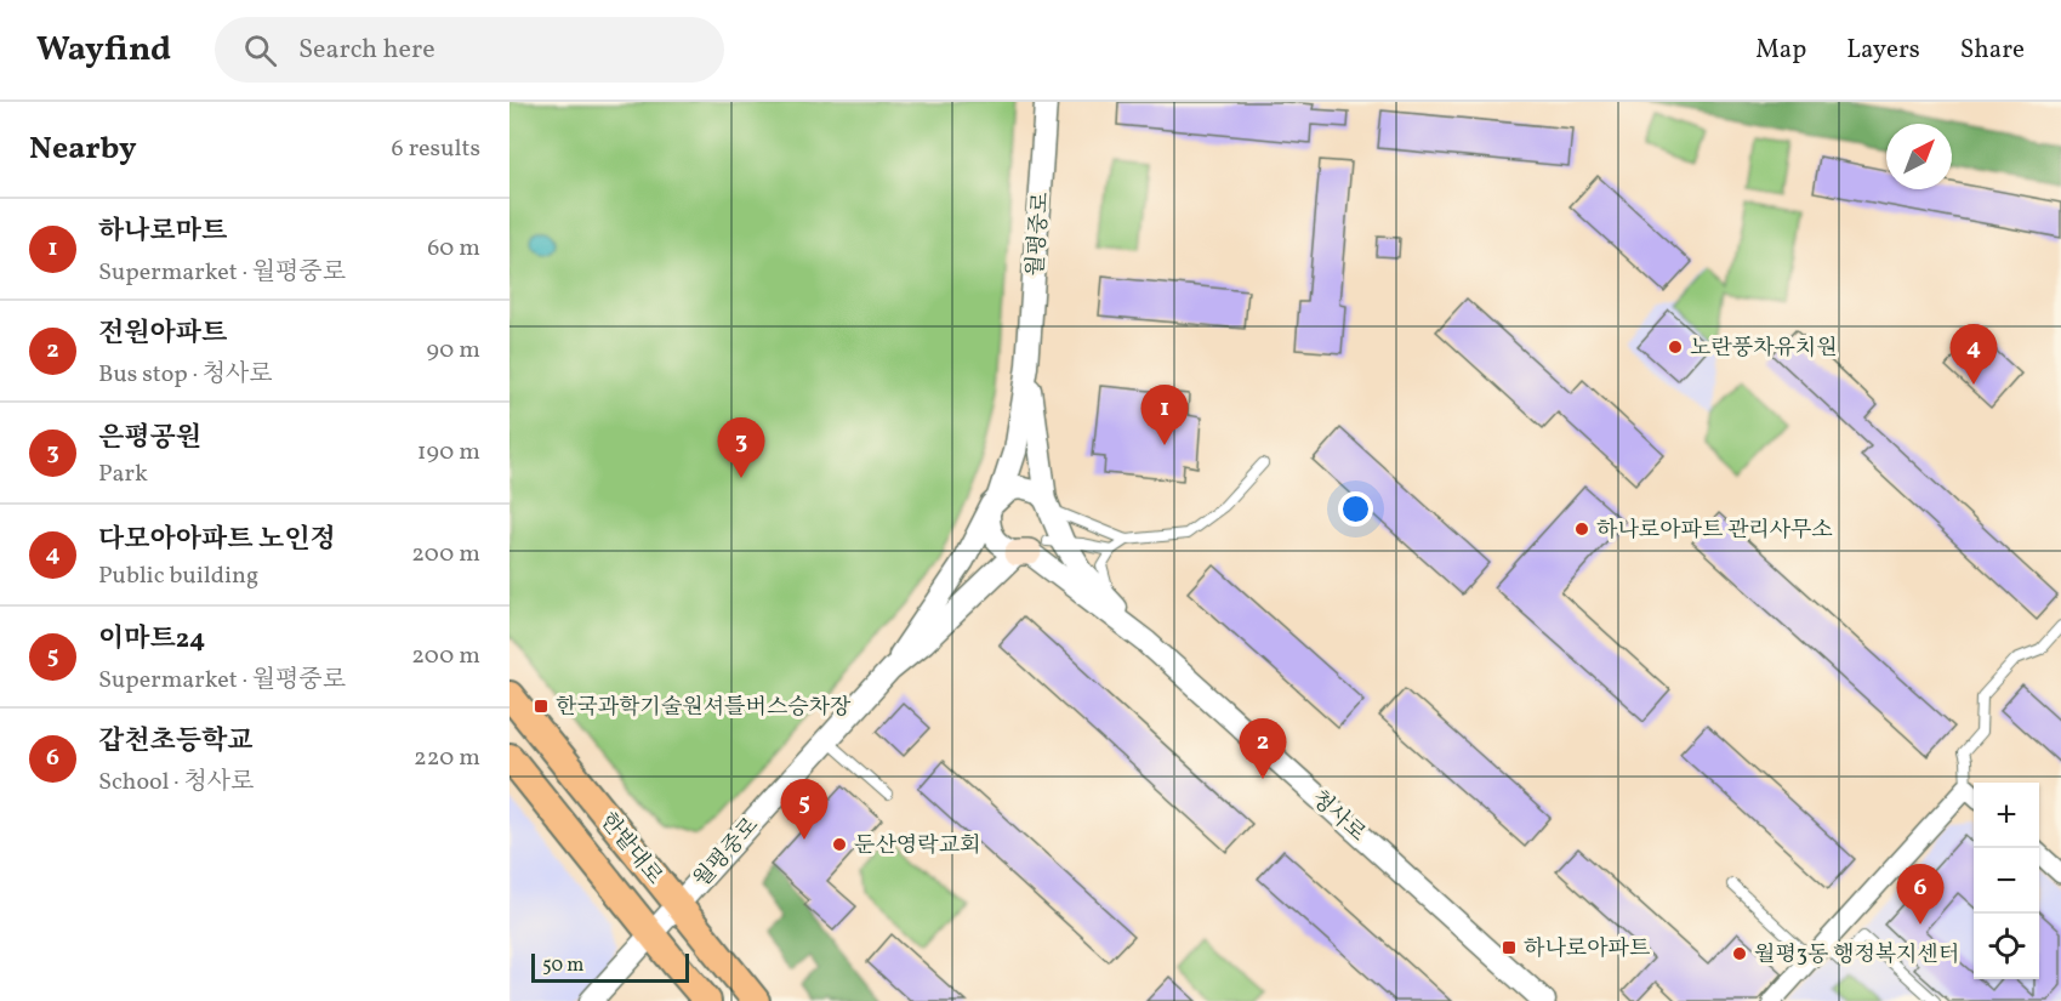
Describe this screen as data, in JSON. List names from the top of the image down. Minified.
{"streets":{"main road":["한밭대로"],"street":["월평중로","청사로"]},"crossings":[["월평중로","한밭대로"]],"places":{"other":["노란풍차유치원","하나로아파트 관리사무소","둔산영락교회","월평3동 행정복지센터"],"transit":["한국과학기술원셔틀버스승차장","하나로아파트"]},"scale_bar":"50 m","north":"top right","page":{"header":"Wayfind","search":"Search here","nav":["Map","Layers","Share"],"heading":["Nearby","6 results"],"list":[{"mark":"1","name":"하나로마트","note":"Supermarket · 월평중로","value":"60 m"},{"mark":"2","name":"전원아파트","note":"Bus stop · 청사로","value":"90 m"},{"mark":"3","name":"은평공원","note":"Park","value":"190 m"},{"mark":"4","name":"다모아아파트 노인정","note":"Public building","value":"200 m"},{"mark":"5","name":"이마트24","note":"Supermarket · 월평중로","value":"200 m"},{"mark":"6","name":"갑천초등학교","note":"School · 청사로","value":"220 m"}],"pins":["4","1","3","2","5","6"],"map_buttons":["+","−"],"scale":"50 m"}}
